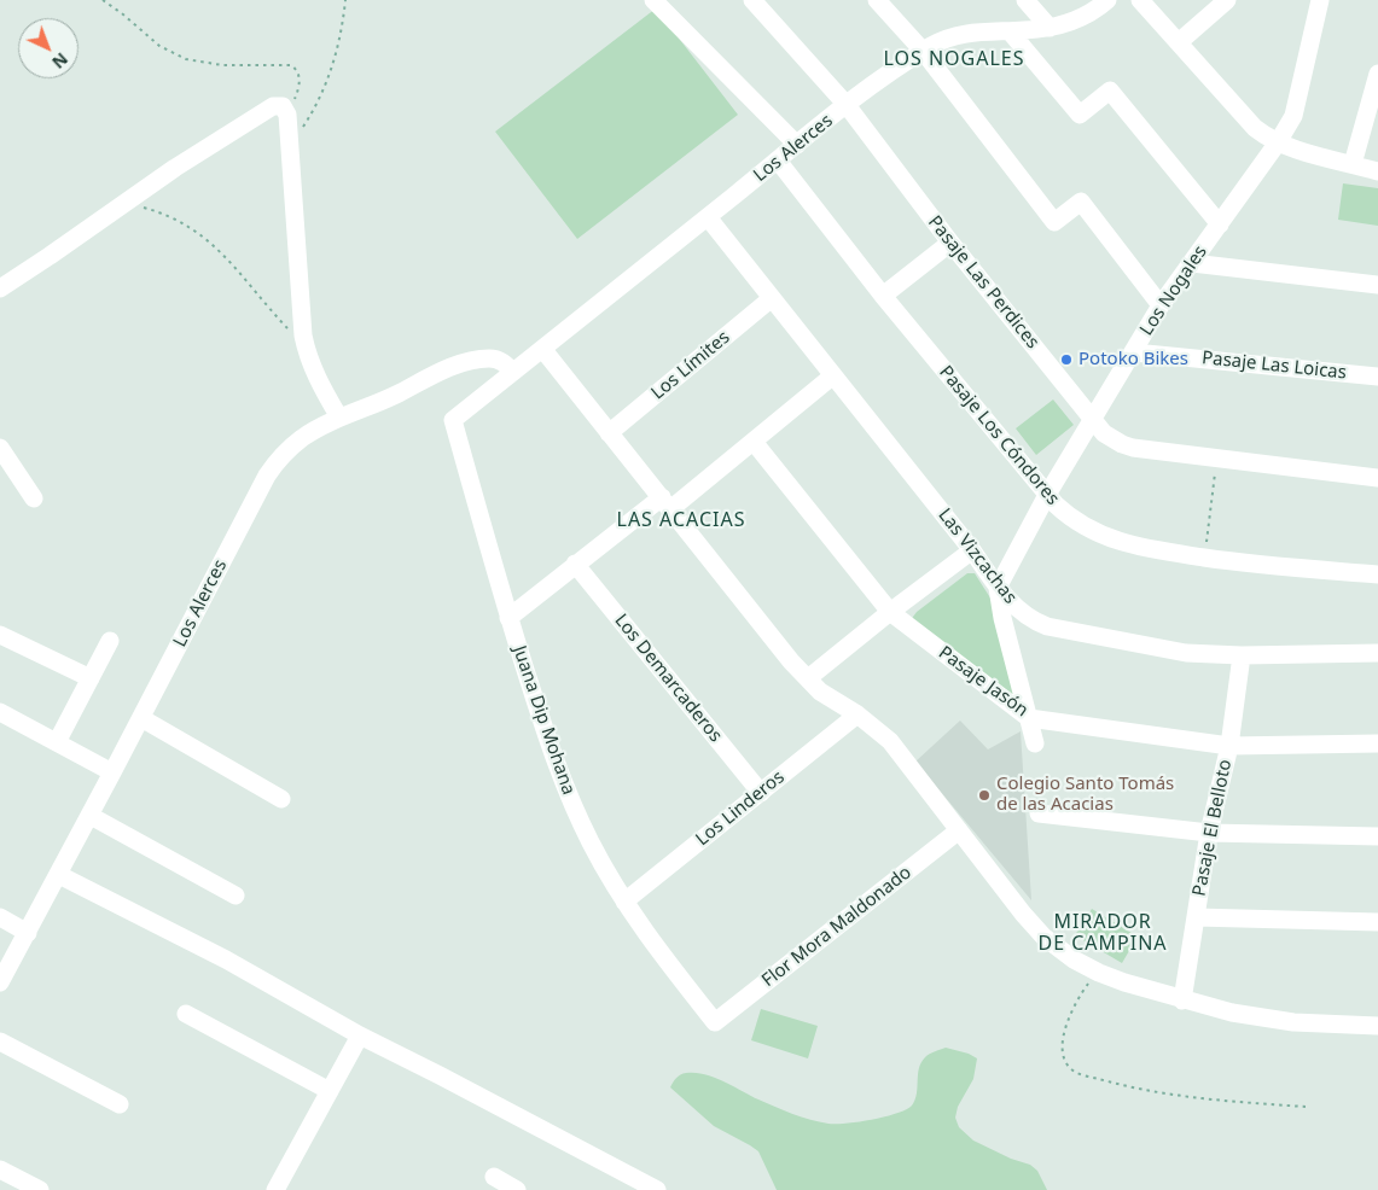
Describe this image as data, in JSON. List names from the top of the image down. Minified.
{"streets":{"street":["Los Alerces","Pasaje Las Perdices","Los Nogales","Los Límites","Pasaje Las Loicas","Pasaje Los Cóndores","Las Vizcachas","Los Demarcaderos","Pasaje Jasón","Juana Dip Mohana","Los Linderos","Pasaje El Belloto","Flor Mora Maldonado"]},"crossings":[["Los Alerces","Pasaje Las Perdices"],["Los Alerces","Pasaje Los Cóndores"],["Los Alerces","Las Vizcachas"],["Los Alerces","Juana Dip Mohana"],["Pasaje Las Perdices","Los Nogales"],["Los Nogales","Pasaje Las Loicas"],["Los Nogales","Pasaje Los Cóndores"],["Los Nogales","Las Vizcachas"],["Los Límites","Las Vizcachas"],["Las Vizcachas","Pasaje El Belloto"],["Los Demarcaderos","Los Linderos"],["Pasaje Jasón","Pasaje El Belloto"],["Juana Dip Mohana","Los Linderos"],["Juana Dip Mohana","Flor Mora Maldonado"]],"districts":["LOS NOGALES","LAS ACACIAS","MIRADOR DE CAMPINA"],"places":["Potoko Bikes","Colegio Santo Tomás de las Acacias"],"north":"bottom right"}
